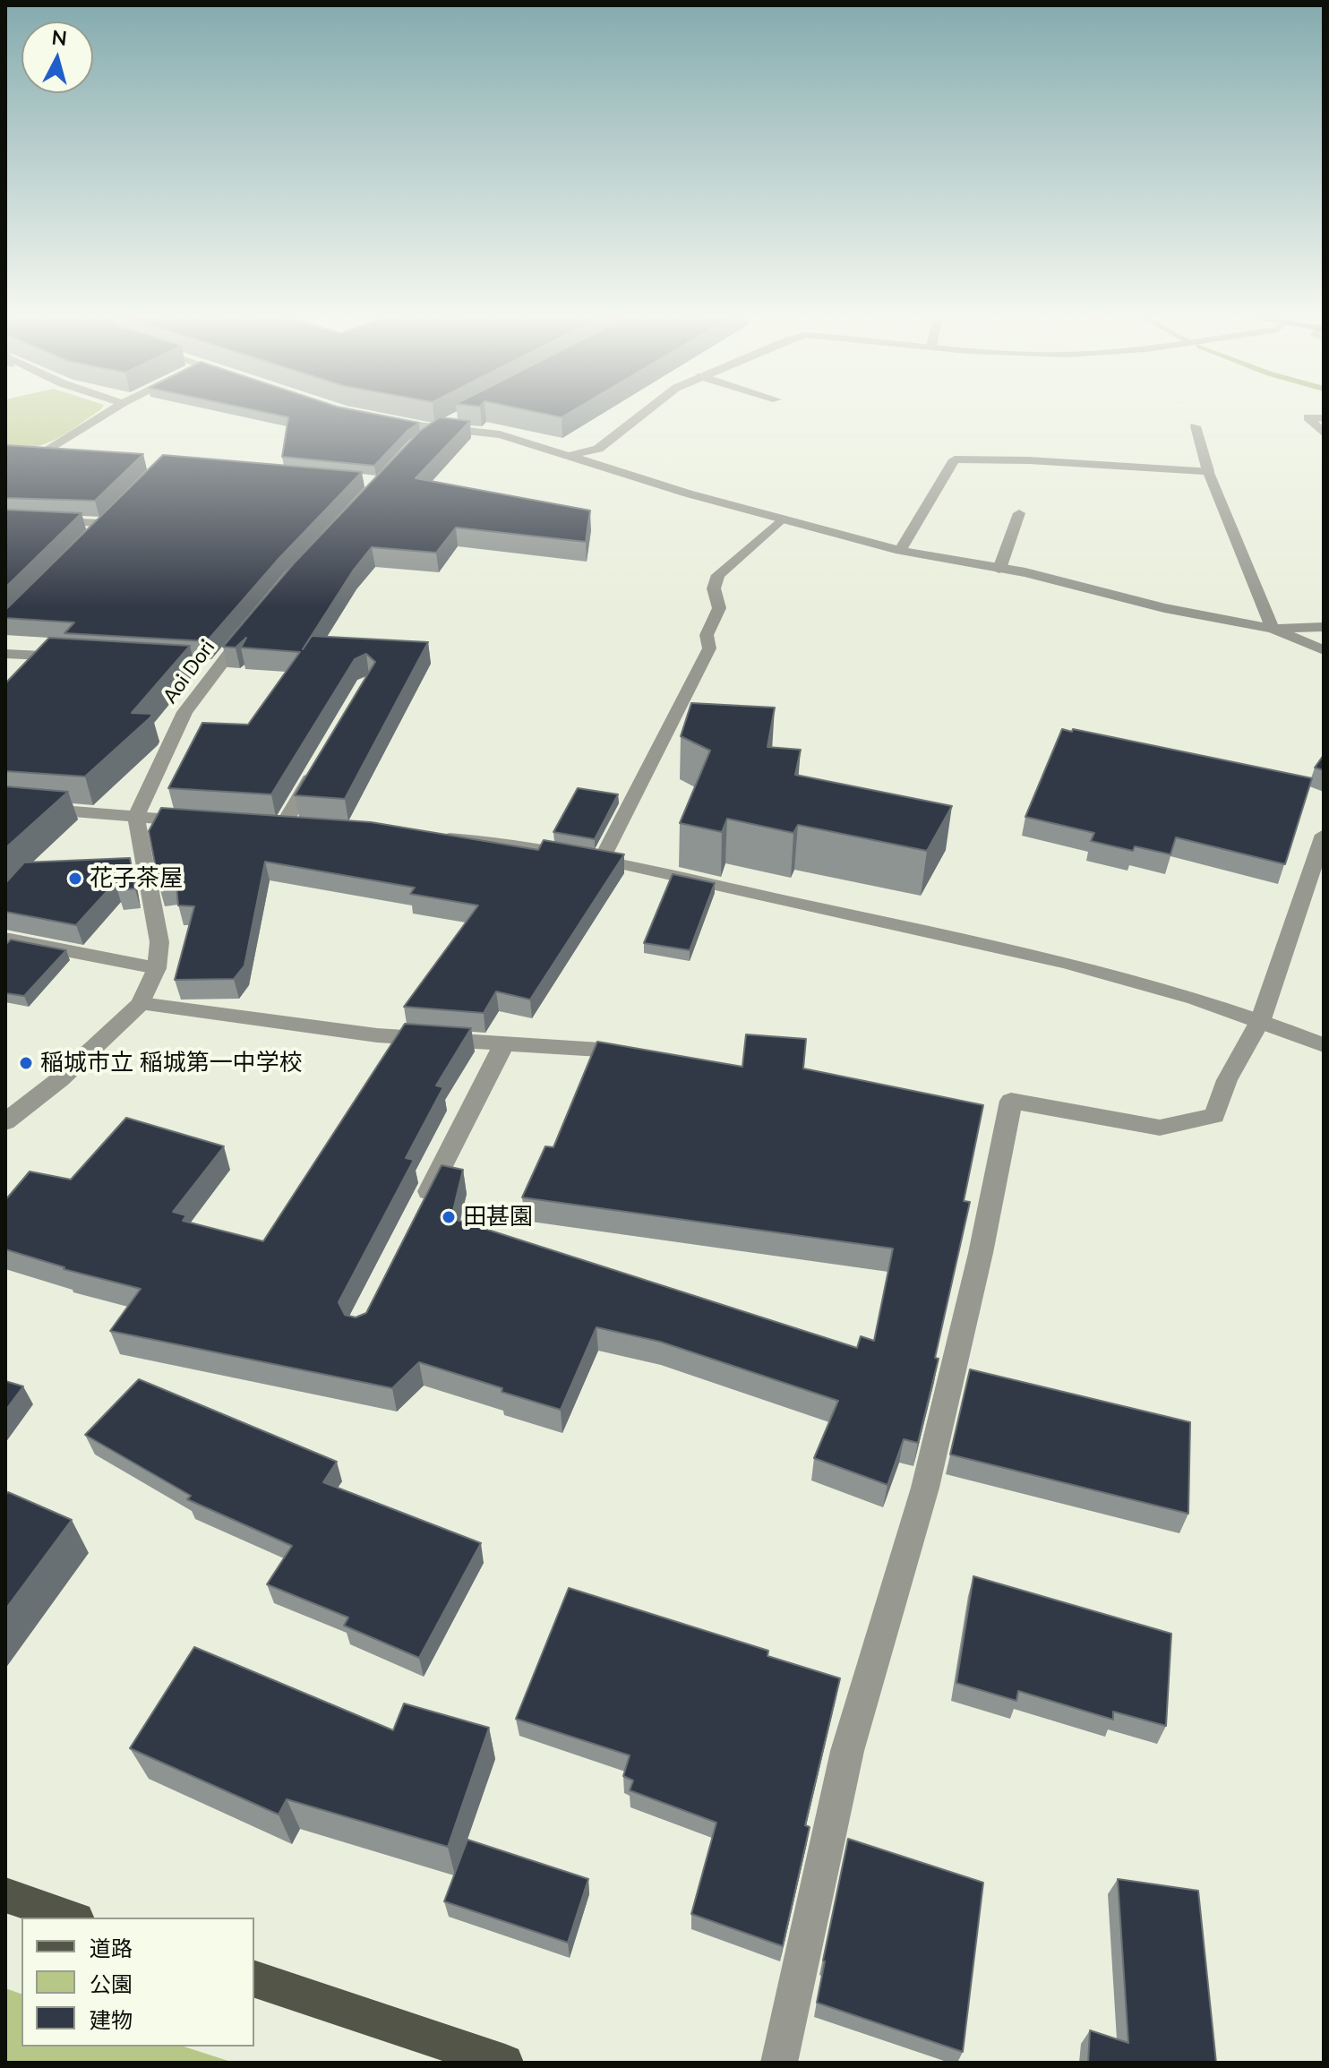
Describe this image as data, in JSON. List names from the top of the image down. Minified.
{"streets":{"street":["Aoi Dori"]},"places":["花子茶屋","稲城市立 稲城第一中学校","田甚園"],"legend":["道路","公園","建物"],"north":"top"}
